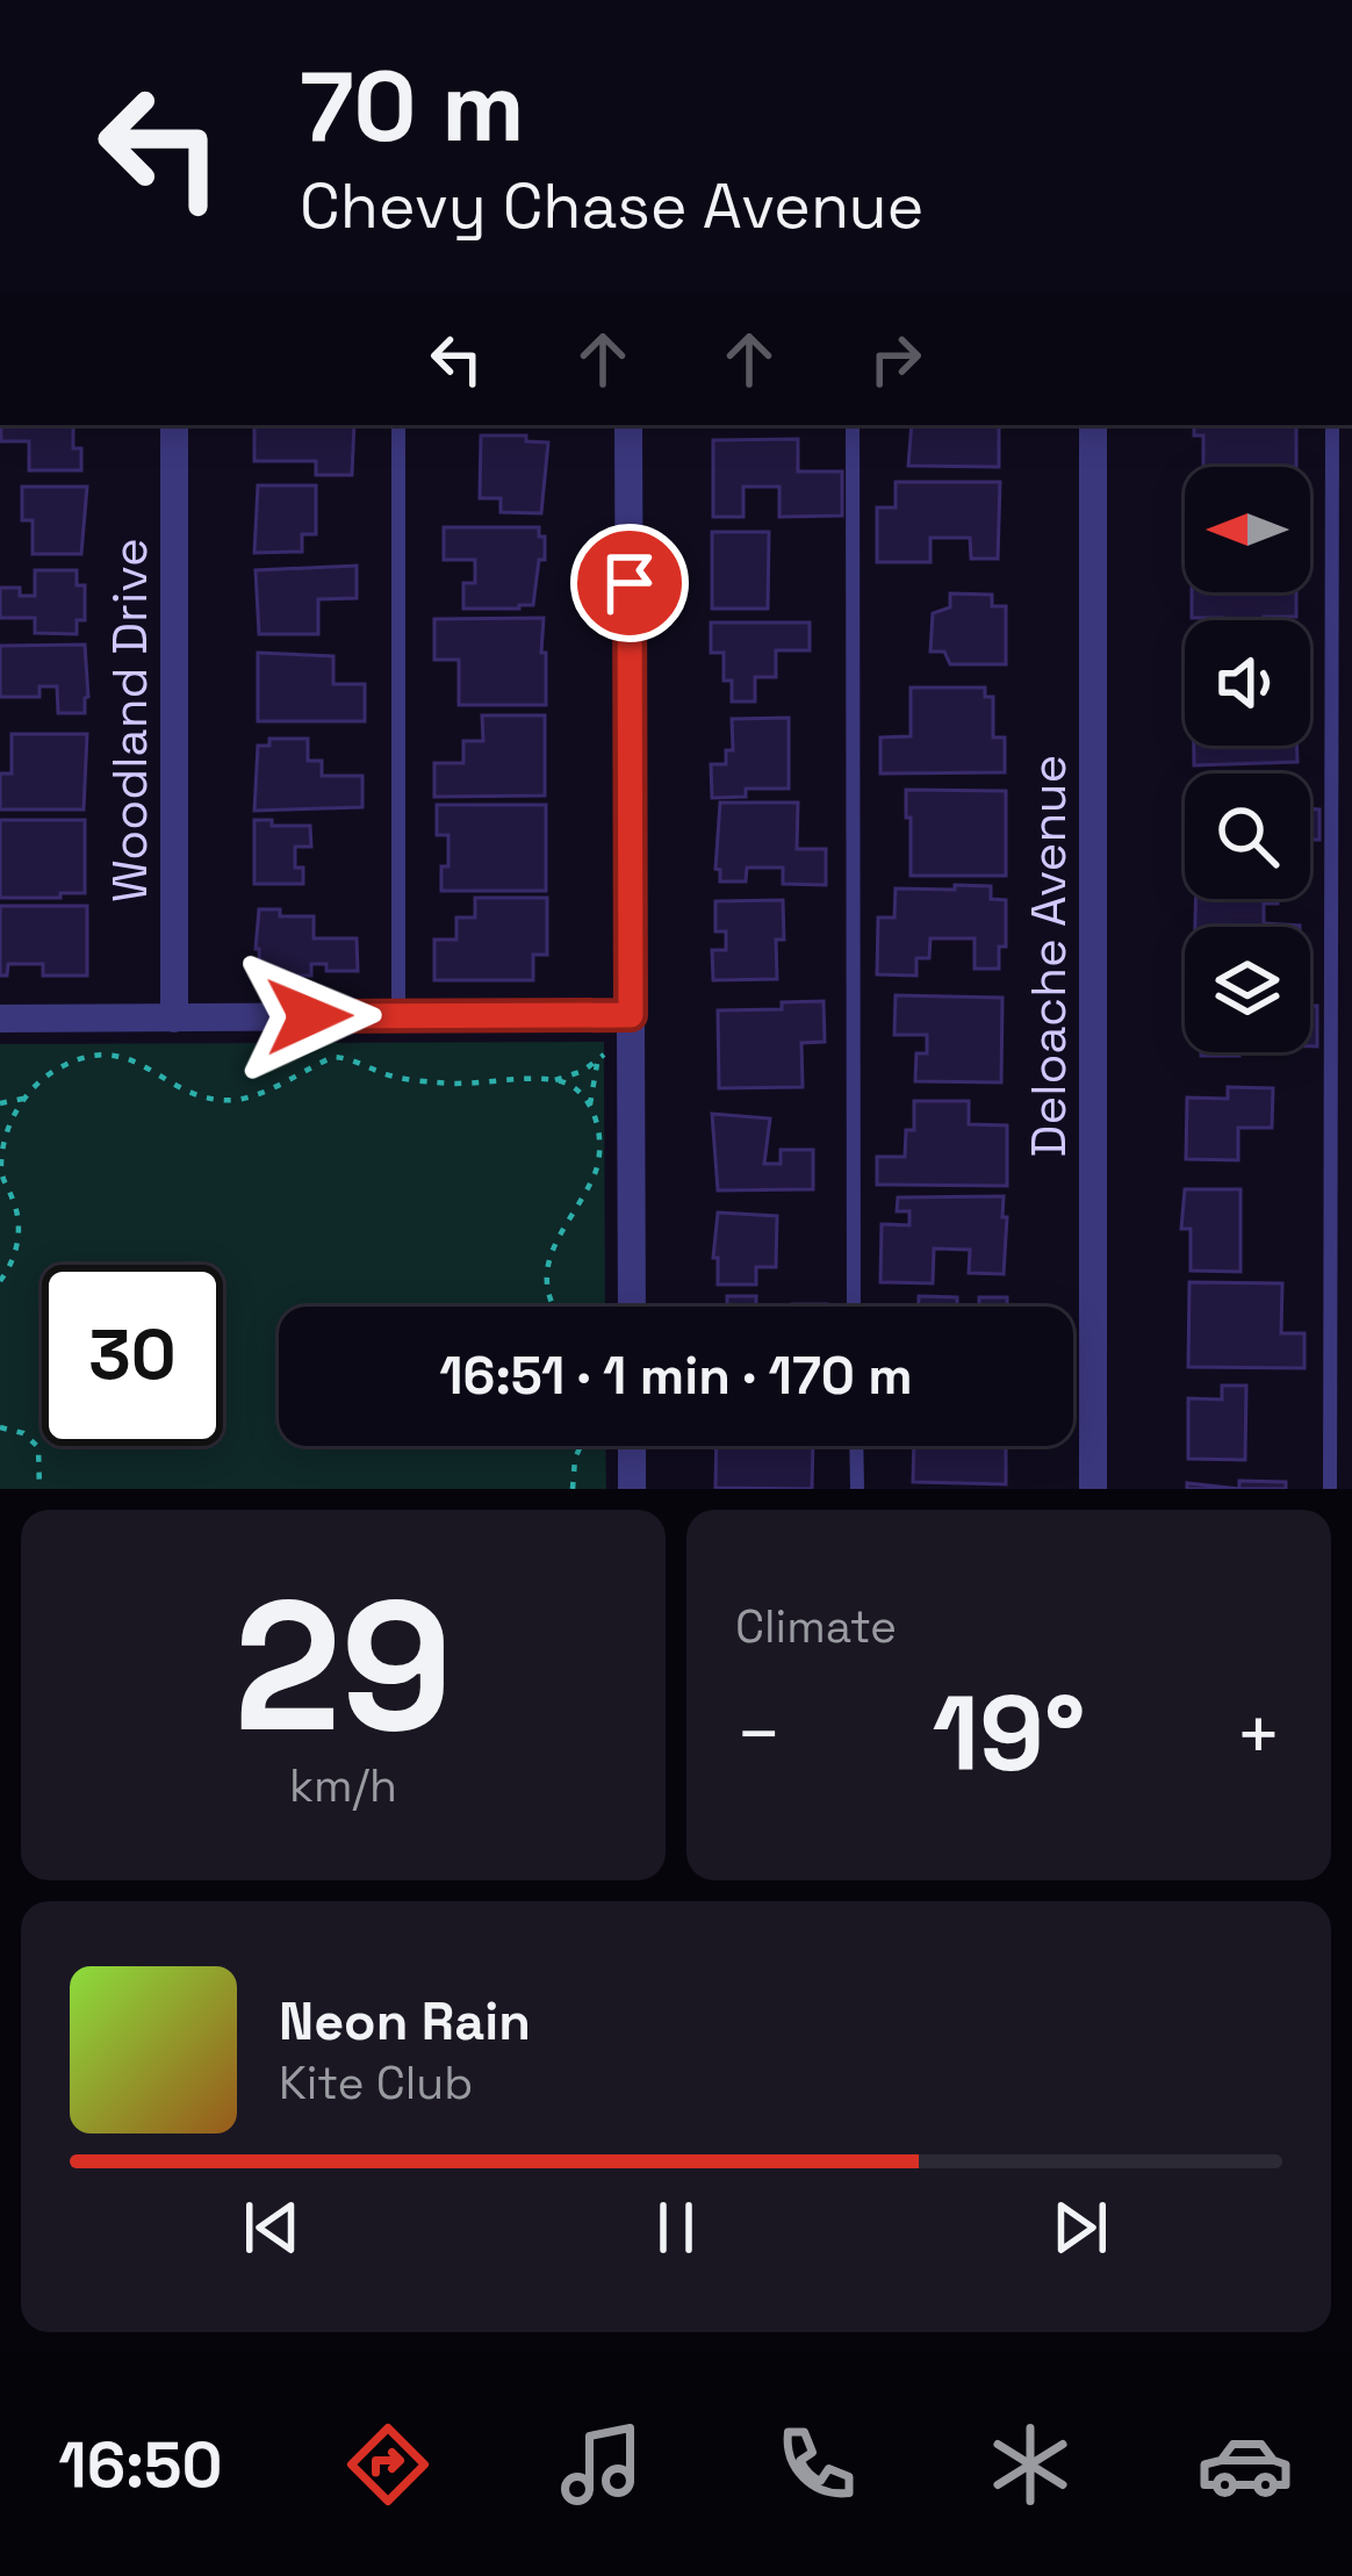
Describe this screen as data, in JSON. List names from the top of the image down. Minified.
{"streets":{"street":["Woodland Drive","Deloache Avenue"]},"north":"left","page":{"turn":["70 m","Chevy Chase Avenue"],"limit":"30","trip":"16:51 · 1 min · 170 m","tile":[["29","km/h"],"Climate"],"heat":["−","19°","+"],"song":["Neon Rain","Kite Club"],"tabs":"16:50"}}
